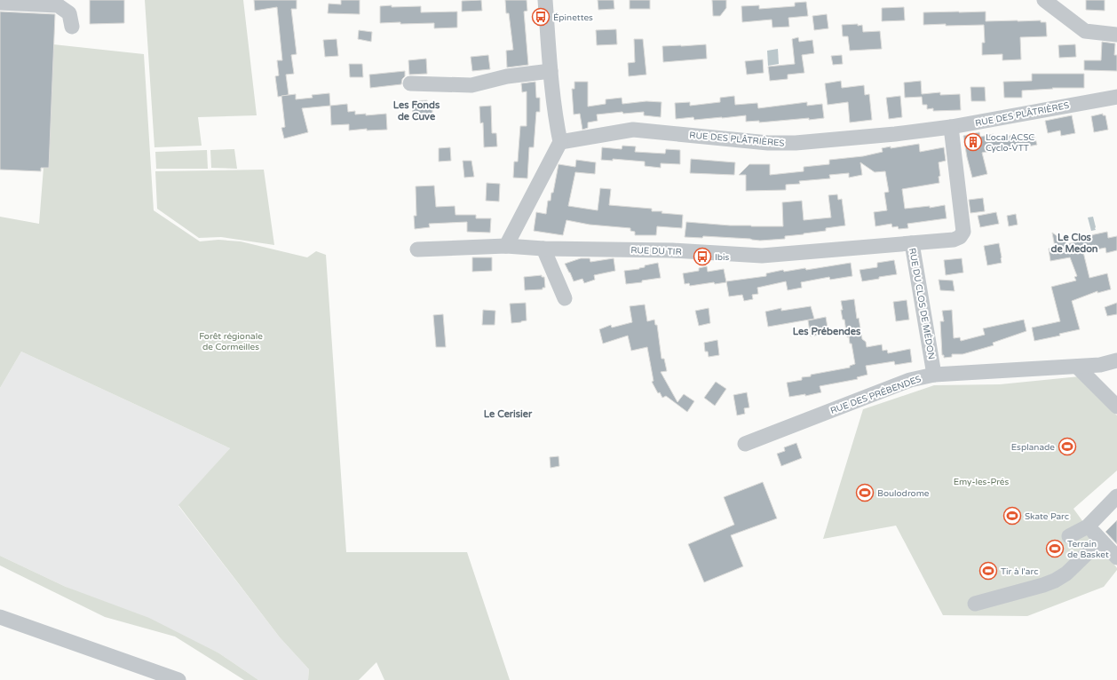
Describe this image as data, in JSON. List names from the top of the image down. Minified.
{"streets":{"street":["RUE DES PLÂTRIÈRES","RUE DU TIR","RUE DU CLOS DE MÉDON","RUE DES PRÉBENDES"]},"crossings":[["RUE DES PLÂTRIÈRES","RUE DU CLOS DE MÉDON"],["RUE DU TIR","RUE DU CLOS DE MÉDON"],["RUE DU CLOS DE MÉDON","RUE DES PRÉBENDES"]],"districts":["Les Fonds de Cuve","Le Clos de Medon","Les Prébendes","Le Cerisier"],"parks":["Forêt régionale de Cormeilles","Emy-les-Prés"],"places":{"bus stop":["Épinettes","Ibis"],"building":["Local ACSC Cyclo-VTT"],"sports":["Esplanade","Boulodrome","Skate Parc","Terrain de Basket","Tir à l'arc"]}}
